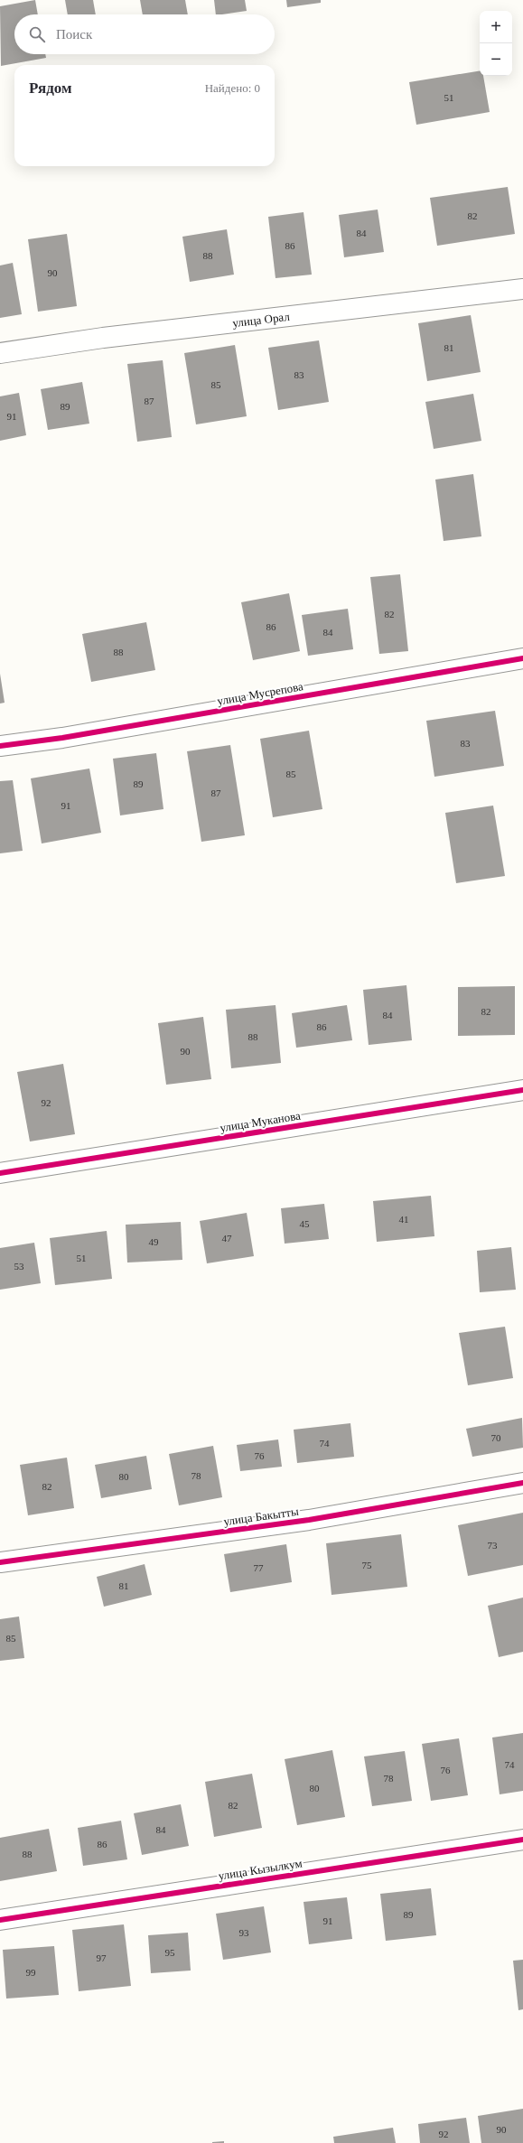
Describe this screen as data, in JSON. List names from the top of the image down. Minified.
{"streets":{"street":["улица Орал","улица Мусрепова","улица Муканова","улица Бакытты","улица Кызылкум"]},"house_numbers":["51","82","84","86","88","90","81","83","85","87","89","91","82","86","84","88","83","85","89","87","91","82","84","86","88","90","92","41","45","47","49","51","53","70","74","76","78","80","82","73","75","77","81","85","74","76","78","80","82","84","86","88","89","91","93","95","97","99","90","92"],"page":{"map_buttons":["+","−"],"search":"Поиск","heading":["Рядом","Найдено: 0"]}}
